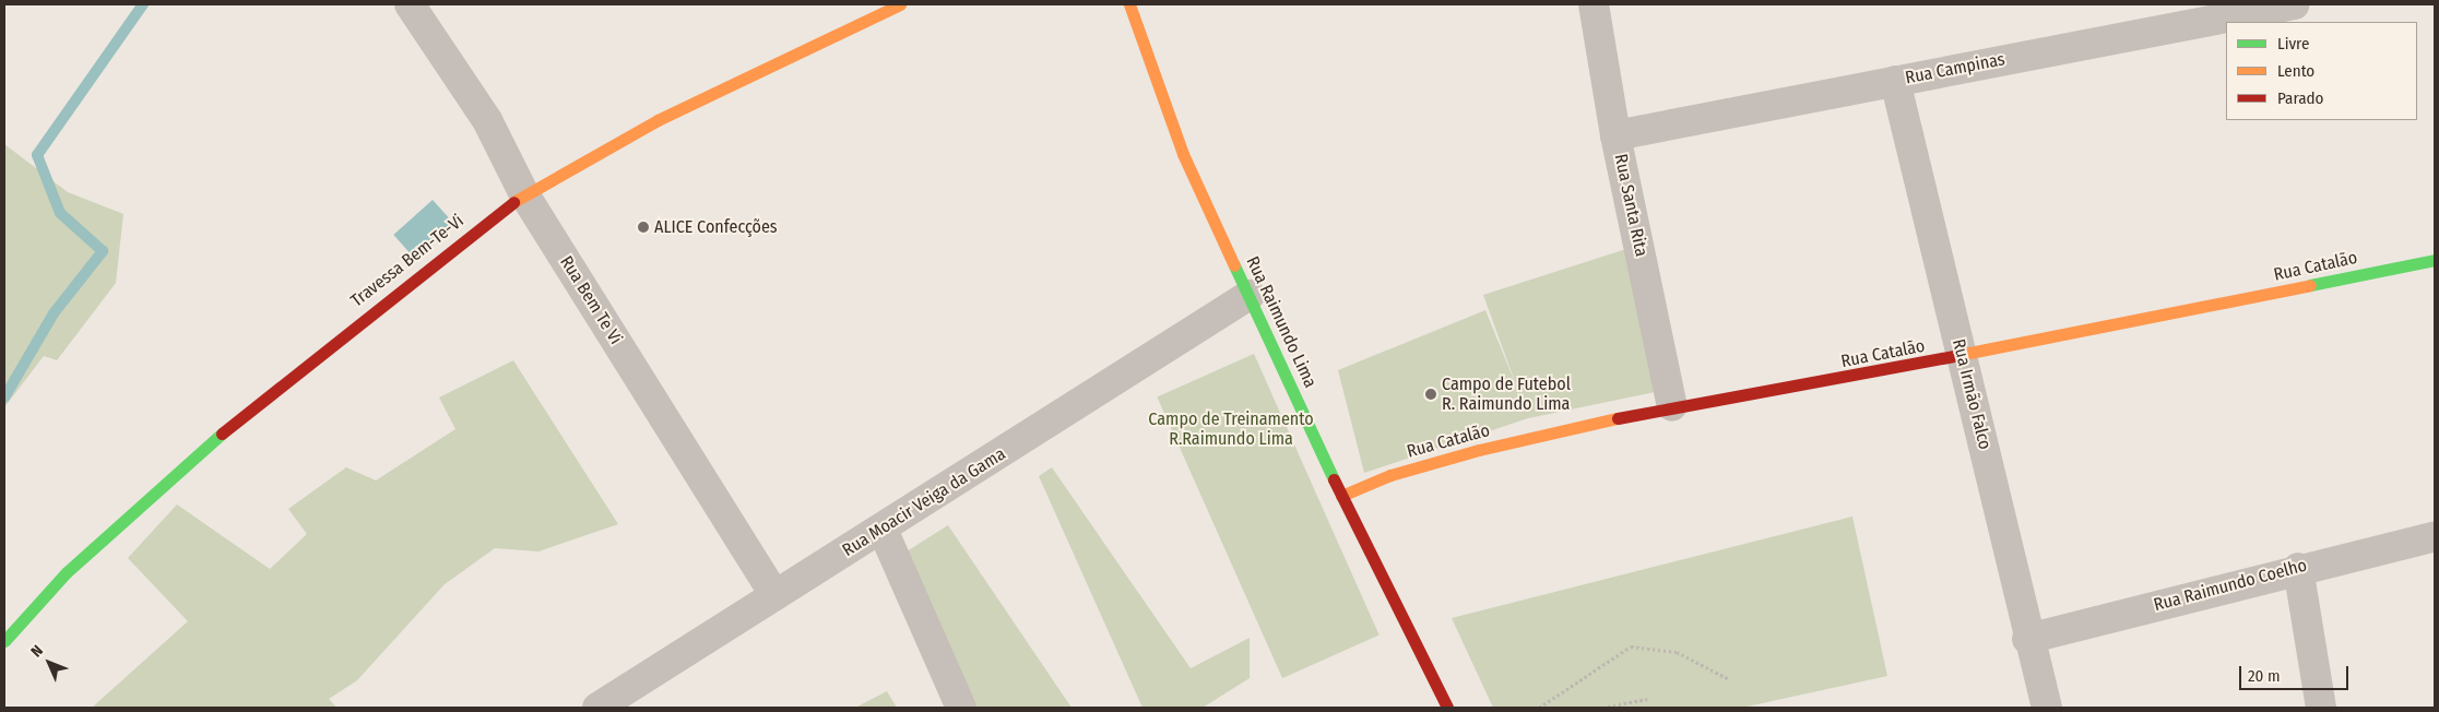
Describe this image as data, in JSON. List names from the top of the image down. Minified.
{"streets":{"street":["Rua Campinas","Rua Santa Rita","Travessa Bem-Te-Vi","Rua Catalão","Rua Bem Te Vi","Rua Raimundo Lima","Rua Irmão Falco","Rua Moacir Veiga da Gama","Rua Raimundo Coelho"]},"crossings":[["Rua Campinas","Rua Santa Rita"],["Rua Campinas","Rua Irmão Falco"],["Rua Santa Rita","Rua Catalão"],["Travessa Bem-Te-Vi","Rua Bem Te Vi"],["Rua Catalão","Rua Raimundo Lima"],["Rua Catalão","Rua Irmão Falco"],["Rua Bem Te Vi","Rua Moacir Veiga da Gama"],["Rua Raimundo Lima","Rua Moacir Veiga da Gama"],["Rua Irmão Falco","Rua Raimundo Coelho"]],"parks":["Campo de Treinamento R.Raimundo Lima"],"places":["ALICE Confecções","Campo de Futebol R. Raimundo Lima"],"legend":["Livre","Lento","Parado"],"scale_bar":"20 m","north":"top left"}
